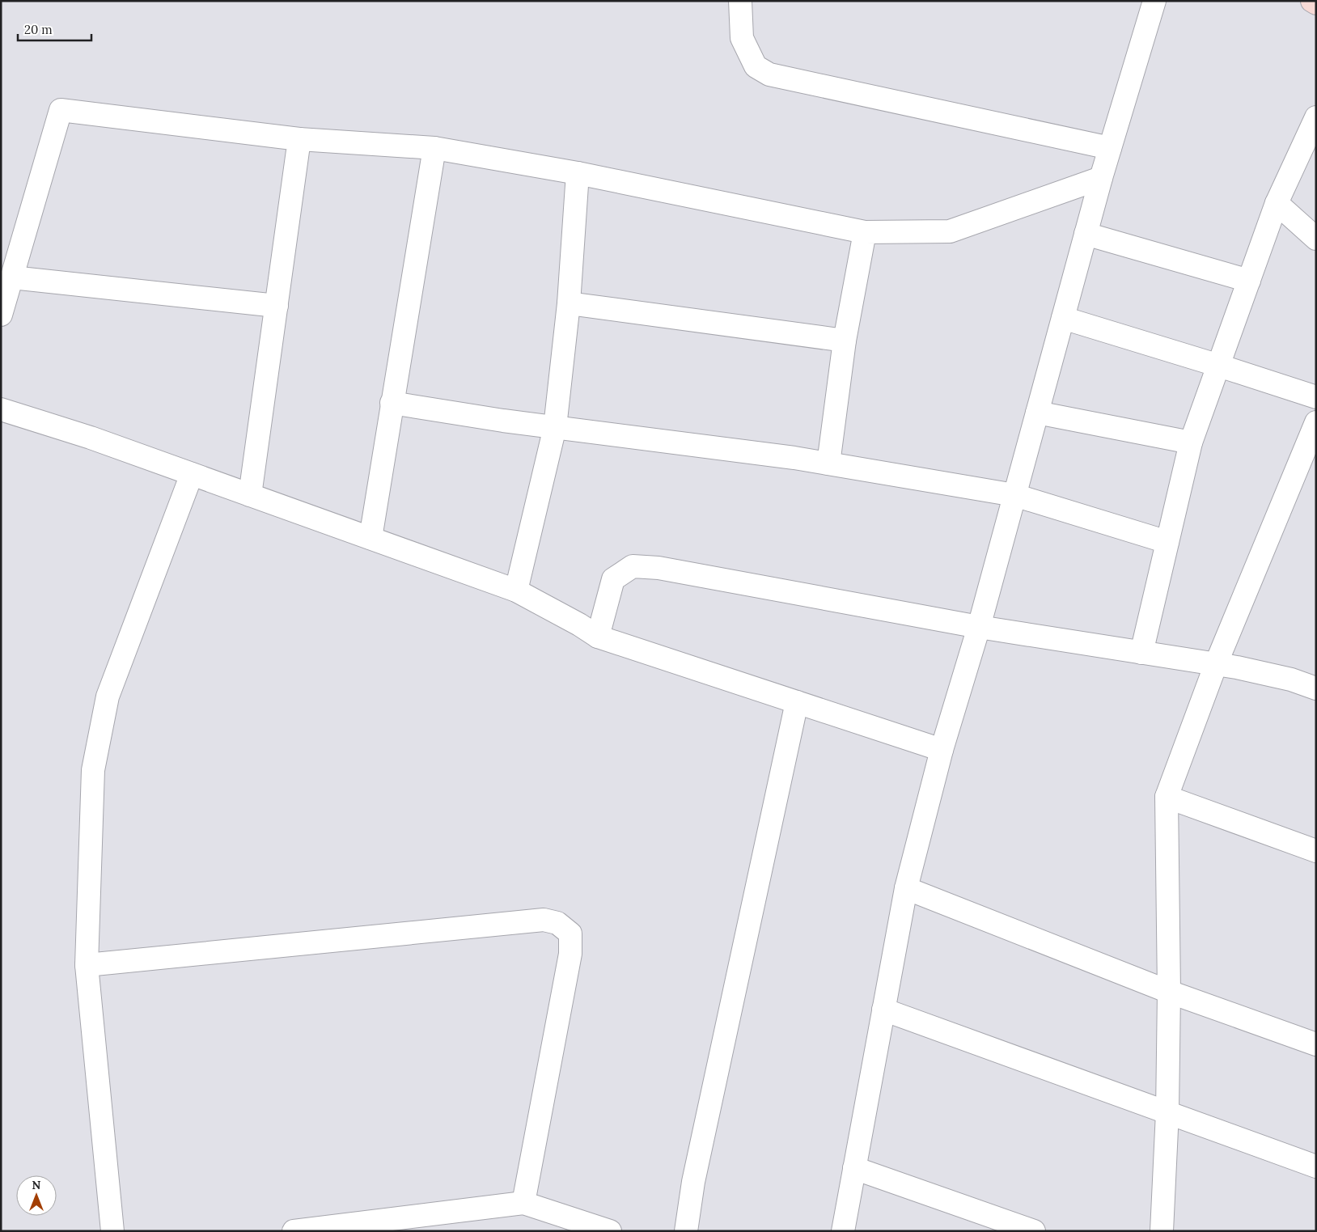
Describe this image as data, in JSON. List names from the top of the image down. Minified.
{"scale_bar":"20 m","north":"top"}
